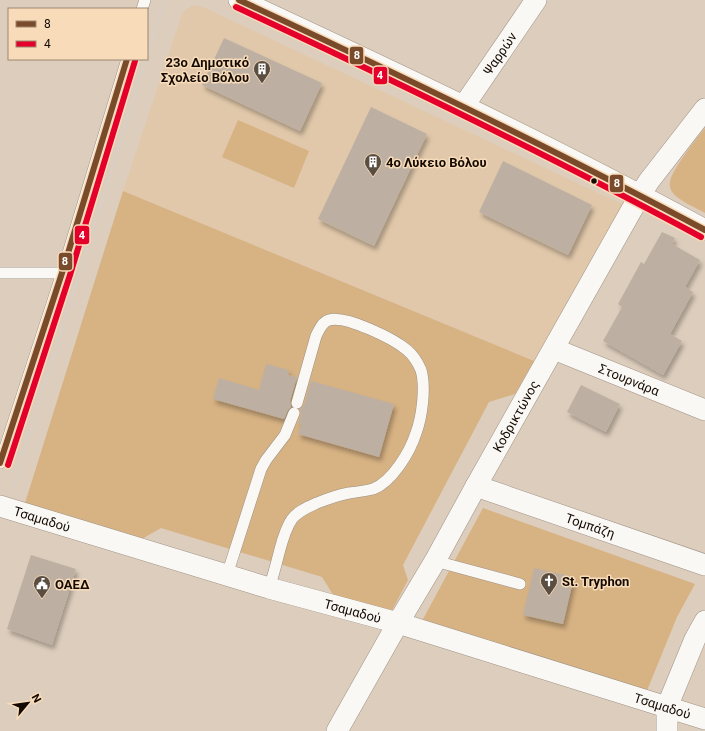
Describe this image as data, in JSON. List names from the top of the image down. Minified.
{"streets":{"street":["Ψαρρών","Στουρνάρα","Κοδρικτώνος","Τσαμαδού","Τομπάζη"]},"crossings":[["Στουρνάρα","Κοδρικτώνος"],["Κοδρικτώνος","Τσαμαδού"],["Κοδρικτώνος","Τομπάζη"]],"places":{"building":["23ο Δημοτικό Σχολείο Βόλου","4ο Λύκειο Βόλου"],"church":["St. Tryphon"],"public building":["ΟΑΕΔ"]},"lines":["transit line 8","transit line 4"],"legend":["8","4"],"north":"top right"}
